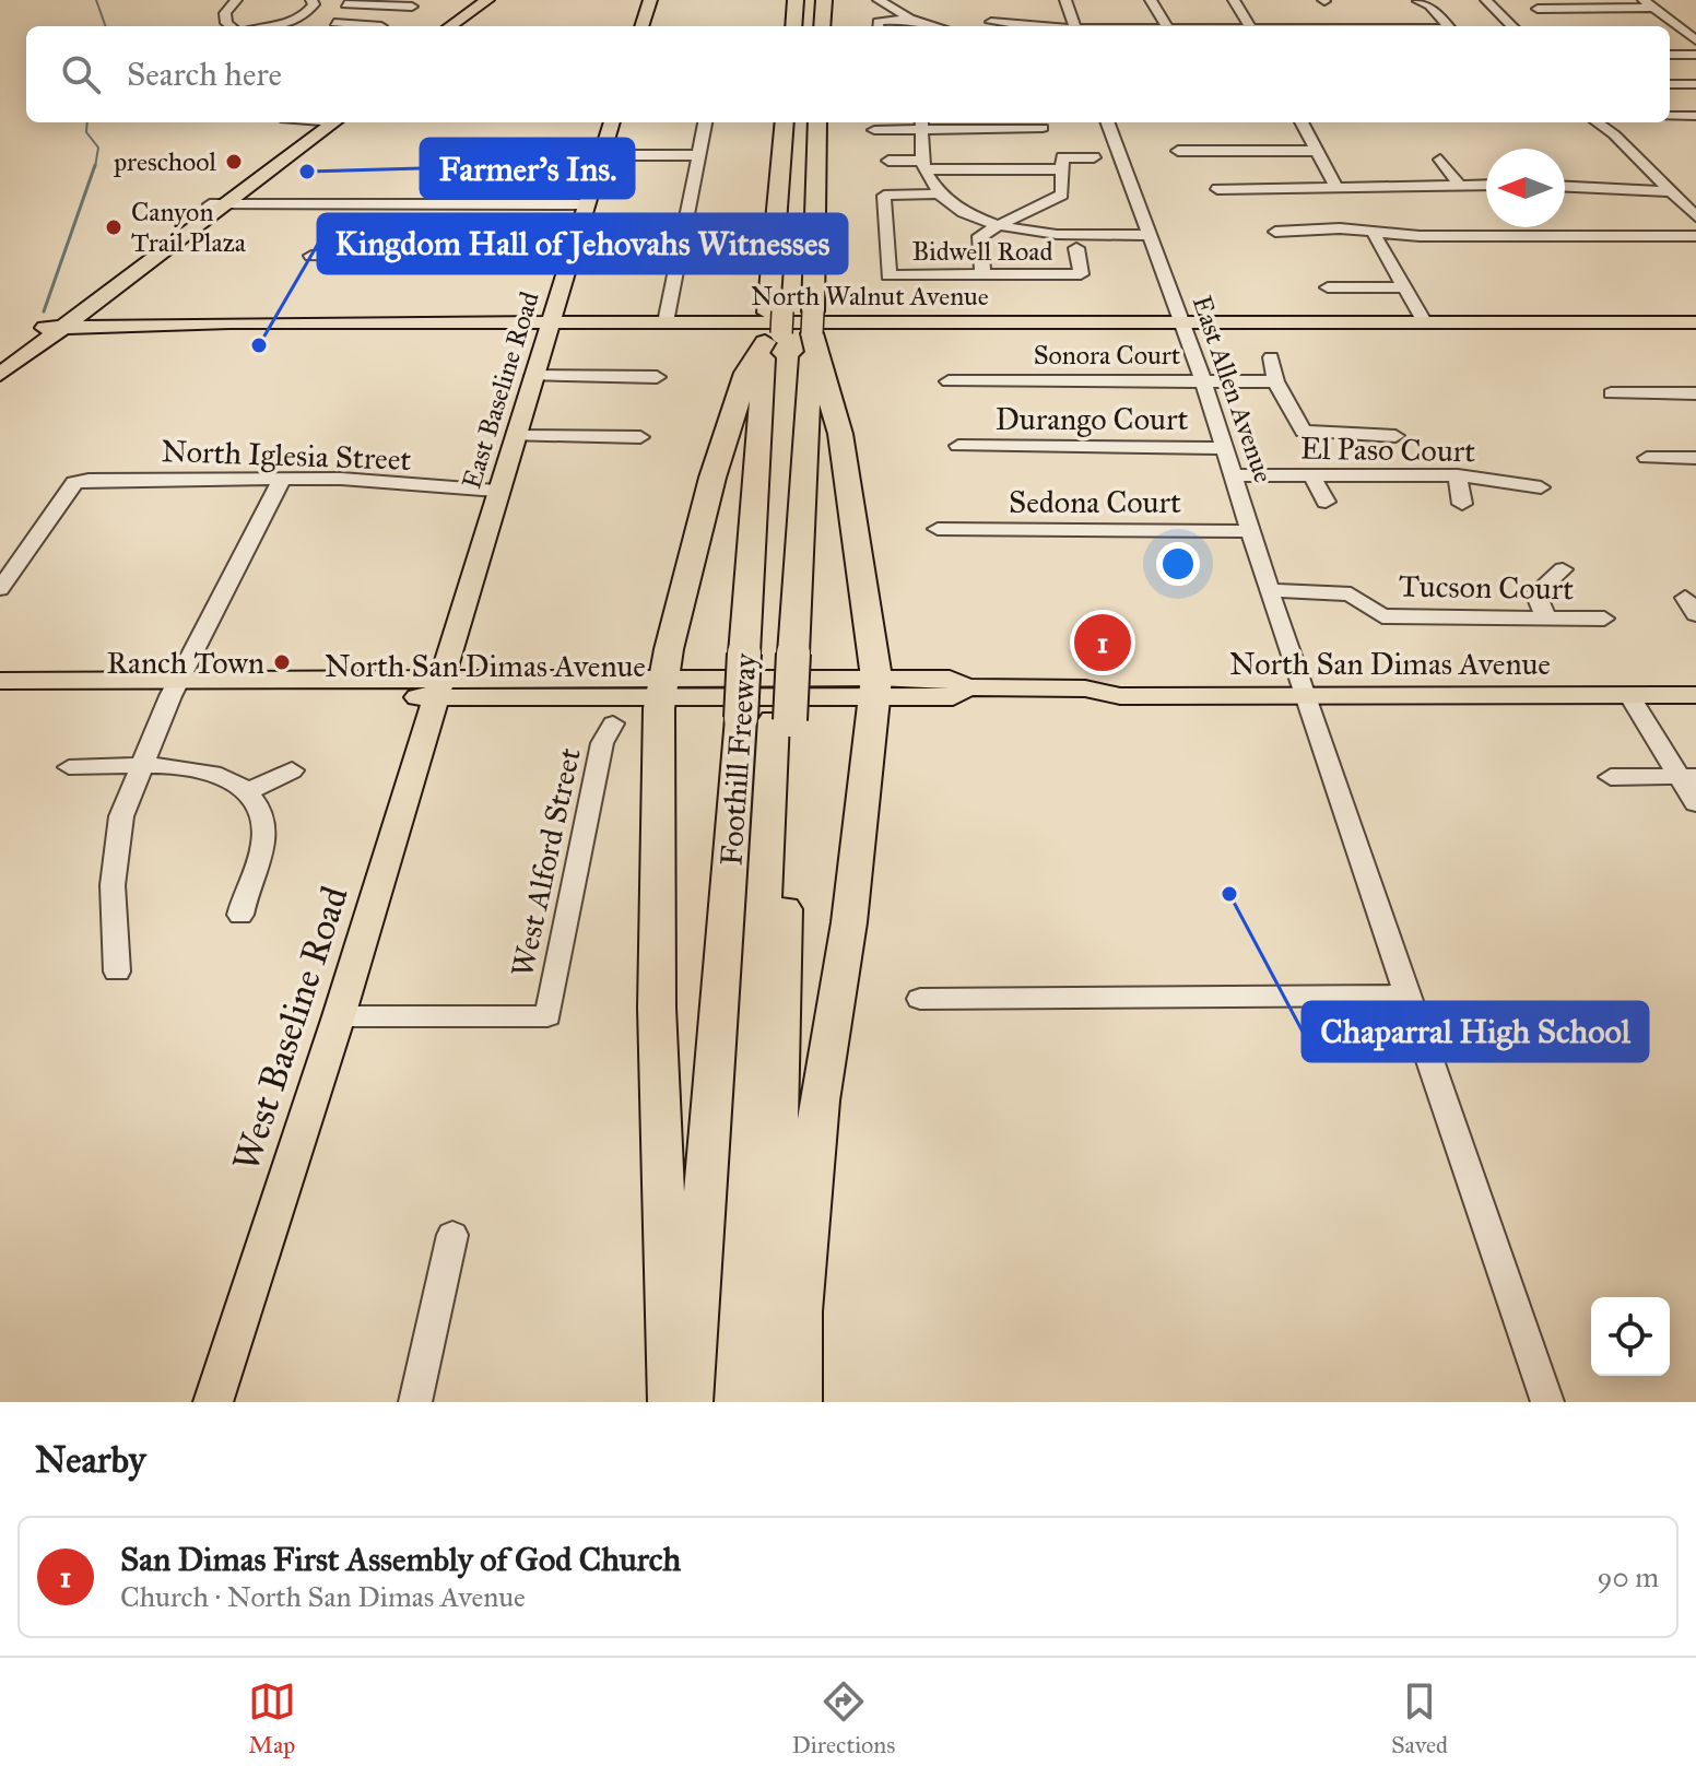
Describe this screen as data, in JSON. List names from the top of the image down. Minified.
{"streets":{"highway":["Foothill Freeway"],"main road":["North Walnut Avenue","East Baseline Road","North San Dimas Avenue","West Baseline Road"],"street":["Bidwell Road","Sonora Court","East Allen Avenue","Durango Court","El Paso Court","North Iglesia Street","Sedona Court","Tucson Court","West Alford Street"]},"crossings":[["North Walnut Avenue","East Allen Avenue"],["North Walnut Avenue","East Baseline Road"],["Sonora Court","East Allen Avenue"],["East Allen Avenue","Durango Court"],["East Allen Avenue","El Paso Court"],["East Allen Avenue","Sedona Court"],["East Allen Avenue","Tucson Court"],["East Allen Avenue","North San Dimas Avenue"],["East Baseline Road","North Iglesia Street"],["East Baseline Road","North San Dimas Avenue"],["East Baseline Road","West Baseline Road"],["North San Dimas Avenue","West Baseline Road"],["West Alford Street","West Baseline Road"]],"places":["preschool","Farmer's Ins.","Canyon Trail Plaza","Kingdom Hall of Jehovahs Witnesses","Ranch Town","Chaparral High School"],"north":"left","page":{"search":"Search here","pins":"1","heading":"Nearby","list":[{"mark":"1","name":"San Dimas First Assembly of God Church","note":"Church · North San Dimas Avenue","value":"90 m"}],"nav":["Map","Directions","Saved"]}}
